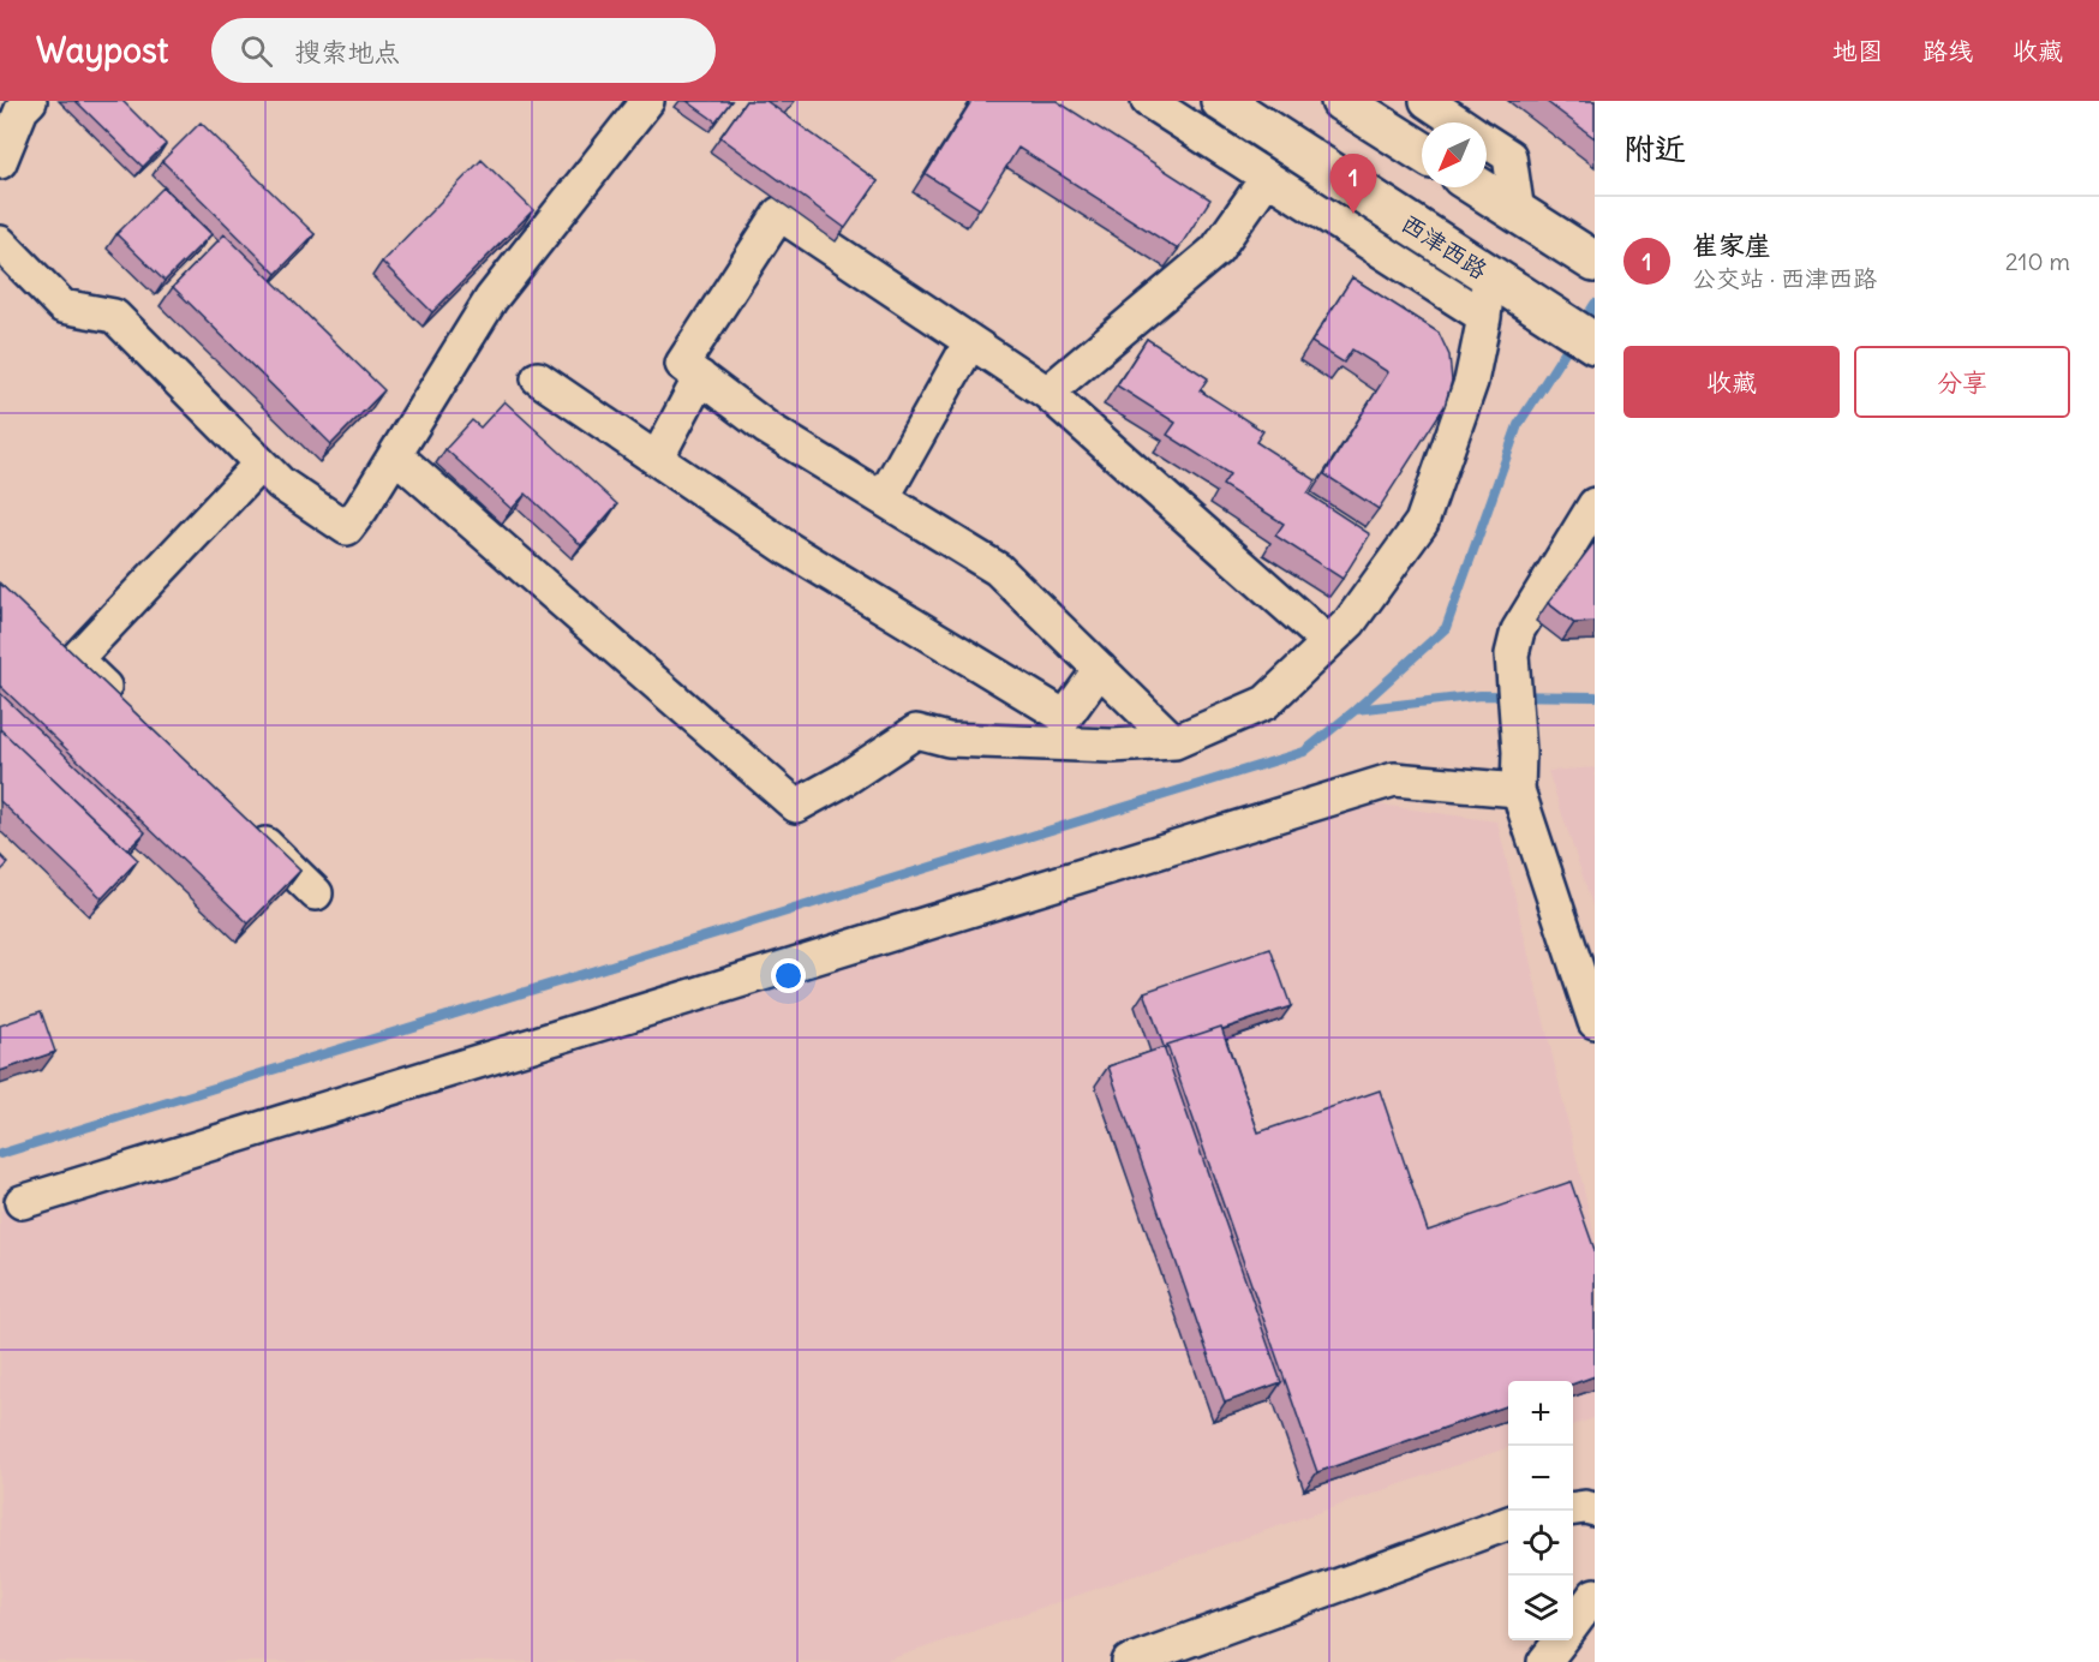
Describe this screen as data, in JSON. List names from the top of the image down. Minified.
{"streets":{"main road":["西津西路"]},"north":"bottom left","page":{"header":"Waypost","search":"搜索地点","nav":["地图","路线","收藏"],"heading":"附近","pins":"1","list":[{"mark":"1","name":"崔家崖","note":"公交站 · 西津西路","value":"210 m"}],"buttons":["收藏","分享"],"map_buttons":["+","−"]}}
